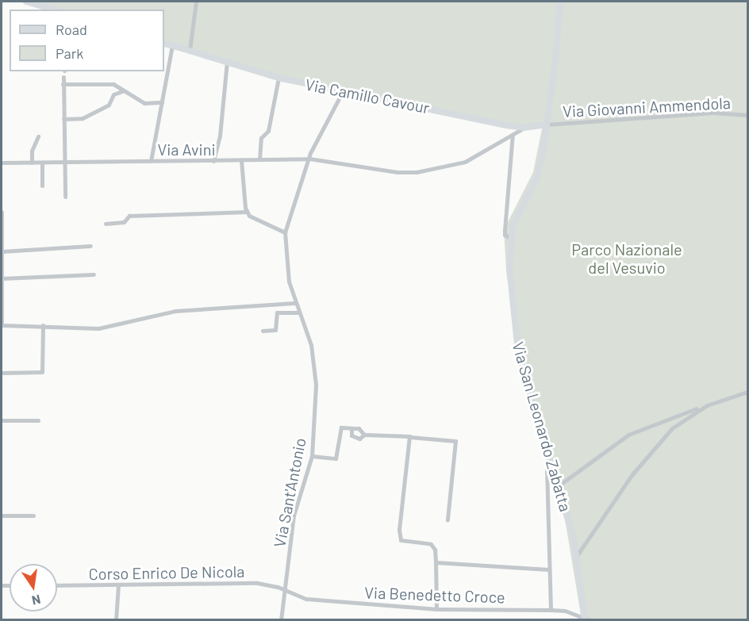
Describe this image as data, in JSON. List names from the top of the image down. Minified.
{"streets":{"street":["Via Camillo Cavour","Via Giovanni Ammendola","Via Avini","Via San Leonardo Zabatta","Via Sant'Antonio","Corso Enrico De Nicola","Via Benedetto Croce"]},"crossings":[["Via Camillo Cavour","Via Giovanni Ammendola"],["Via Camillo Cavour","Via Avini"],["Via Camillo Cavour","Via San Leonardo Zabatta"],["Via Camillo Cavour","Via Sant'Antonio"],["Via Giovanni Ammendola","Via San Leonardo Zabatta"],["Via Avini","Via Sant'Antonio"],["Via San Leonardo Zabatta","Via Benedetto Croce"],["Via Sant'Antonio","Corso Enrico De Nicola"],["Via Sant'Antonio","Via Benedetto Croce"],["Corso Enrico De Nicola","Via Benedetto Croce"]],"parks":["Parco Nazionale del Vesuvio"],"legend":["Road","Park"],"north":"bottom"}
